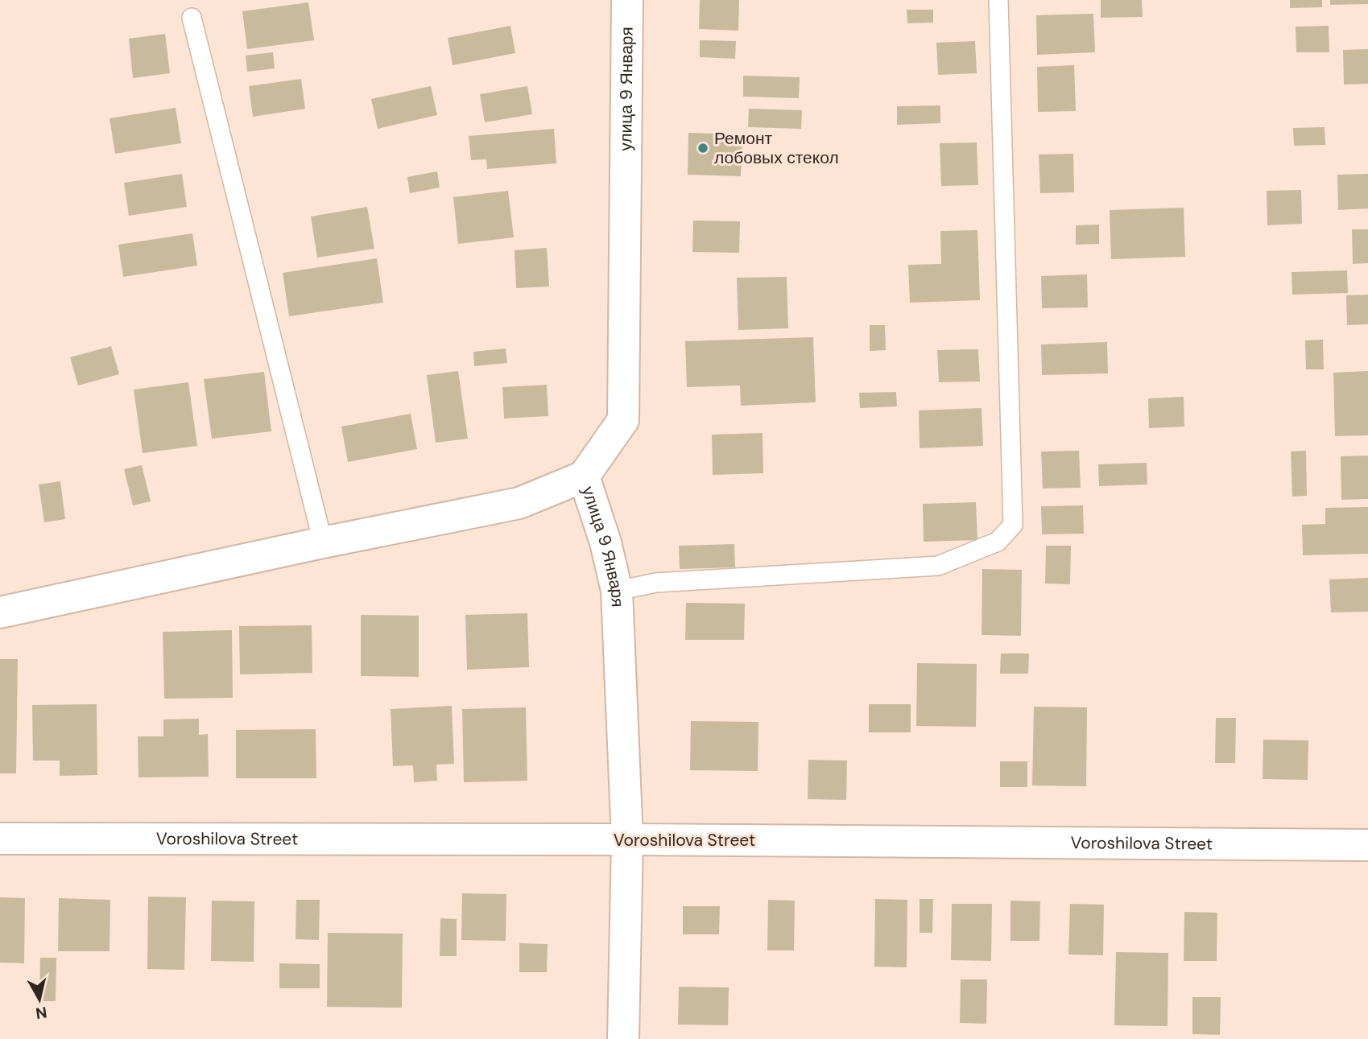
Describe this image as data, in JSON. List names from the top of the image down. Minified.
{"streets":{"street":["улица 9 Января","Voroshilova Street"]},"crossings":[["улица 9 Января","Voroshilova Street"]],"places":["Ремонт лобовых стекол"],"north":"bottom"}
